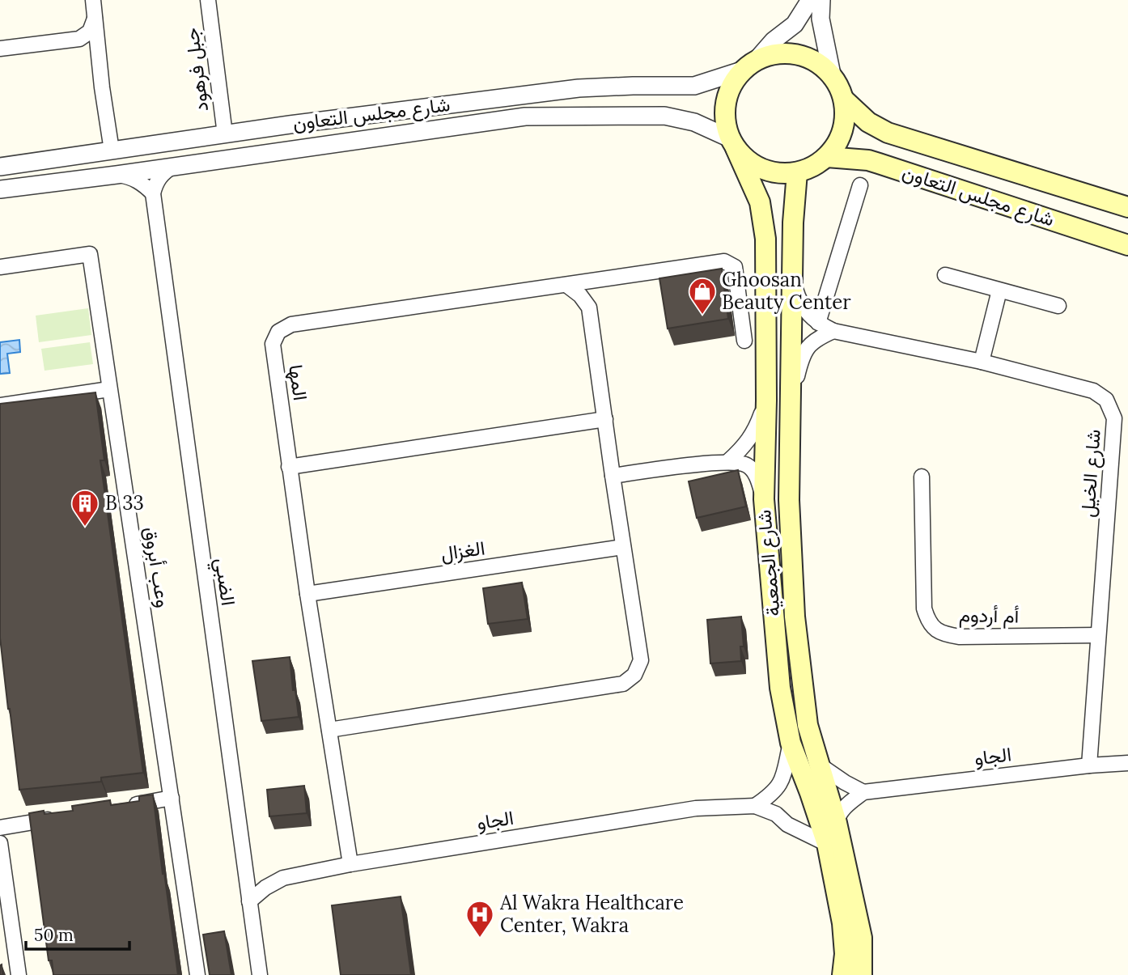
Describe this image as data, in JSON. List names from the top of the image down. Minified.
{"streets":{"main road":["شارع مجلس التعاون","شارع الجمعية"],"street":["جبل فرهود","المها","شارع الخيل","الغزال","وعب أبروق","الضبي","أم أردوم","الجاو"]},"crossings":[["جبل فرهود","شارع مجلس التعاون"],["شارع مجلس التعاون","شارع الجمعية"],["المها","الغزال"],["المها","الجاو"],["شارع الخيل","شارع الجمعية"],["شارع الخيل","أم أردوم"],["شارع الخيل","الجاو"],["شارع الجمعية","الجاو"],["الضبي","الجاو"]],"places":{"shop":["Ghoosan Beauty Center"],"building":["B 33"],"hospital":["Al Wakra Healthcare Center, Wakra"]},"scale_bar":"50 m"}
